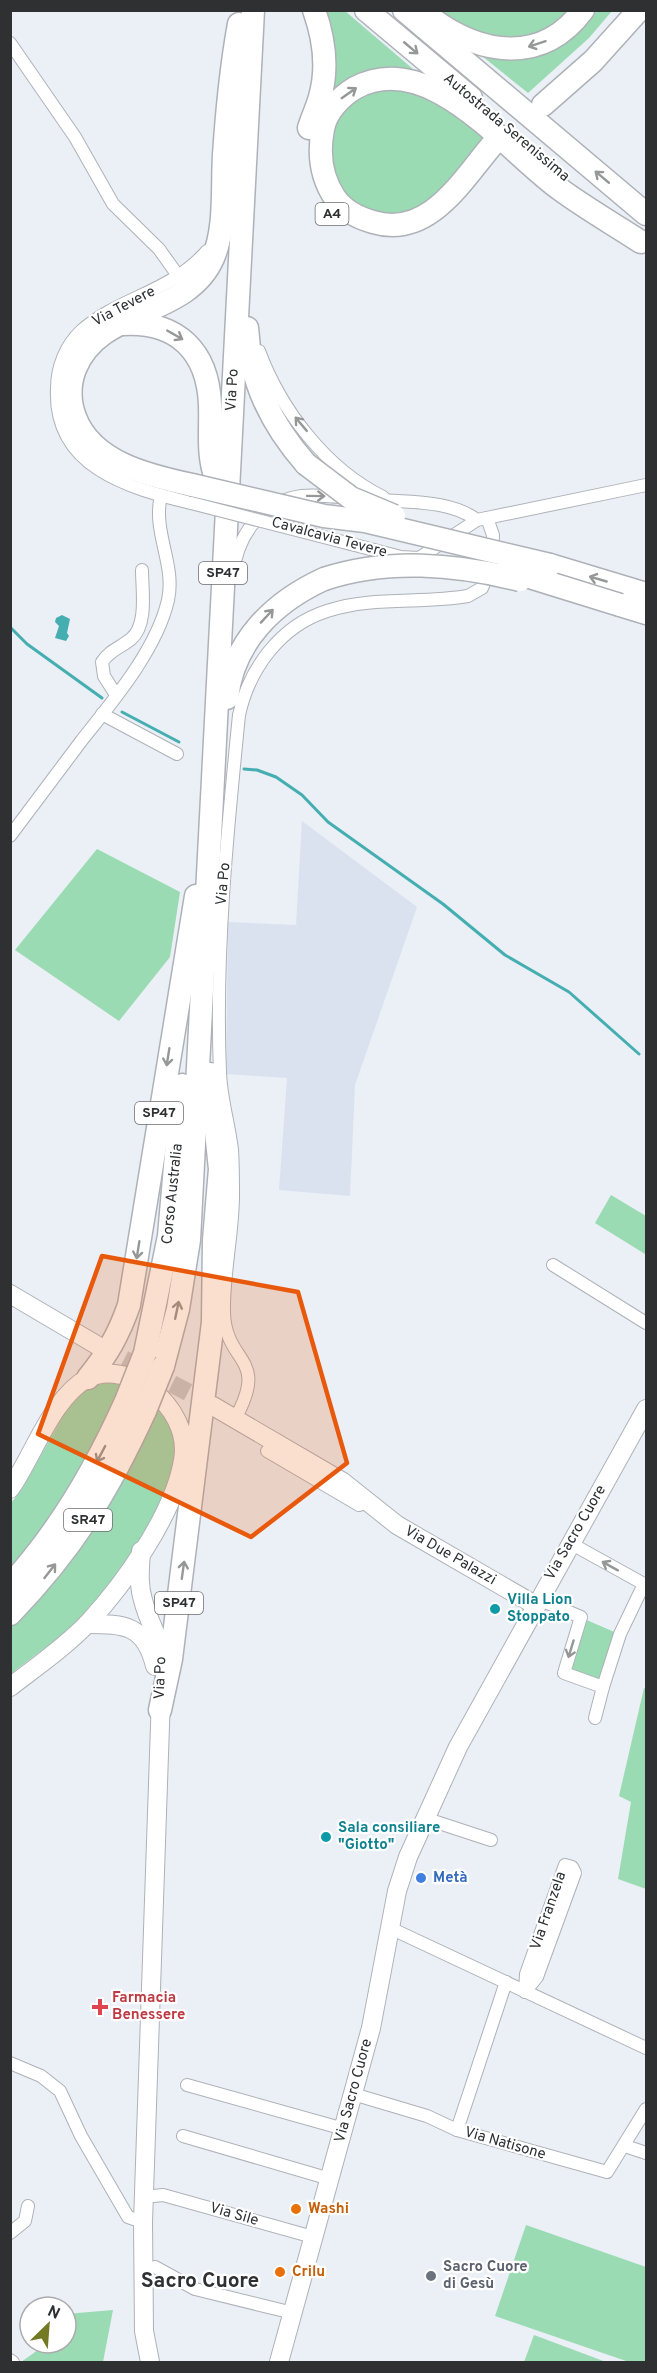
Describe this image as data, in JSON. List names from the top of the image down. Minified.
{"streets":{"highway":["Autostrada Serenissima","A4","Via Po","SP47","Corso Australia","SR47"],"main road":["Via Sacro Cuore","Via Due Palazzi"],"street":["Via Tevere","Cavalcavia Tevere","Via Franzela","Via Natisone","Via Sile"]},"crossings":[["Autostrada Serenissima","A4"],["Via Tevere","Cavalcavia Tevere"],["Via Po","Cavalcavia Tevere"],["Via Po","SP47"],["Via Po","Corso Australia"],["Via Po","Via Due Palazzi"],["SP47","Corso Australia"],["Via Sacro Cuore","Via Due Palazzi"],["Via Sacro Cuore","Via Natisone"],["Via Sacro Cuore","Via Sile"]],"districts":["Sacro Cuore"],"places":{"other":["Villa Lion Stoppato","Sala consiliare \"Giotto\"","Metà","Washi","Crilu","Sacro Cuore di Gesù"],"health":["Farmacia Benessere"]},"north":"top right"}
